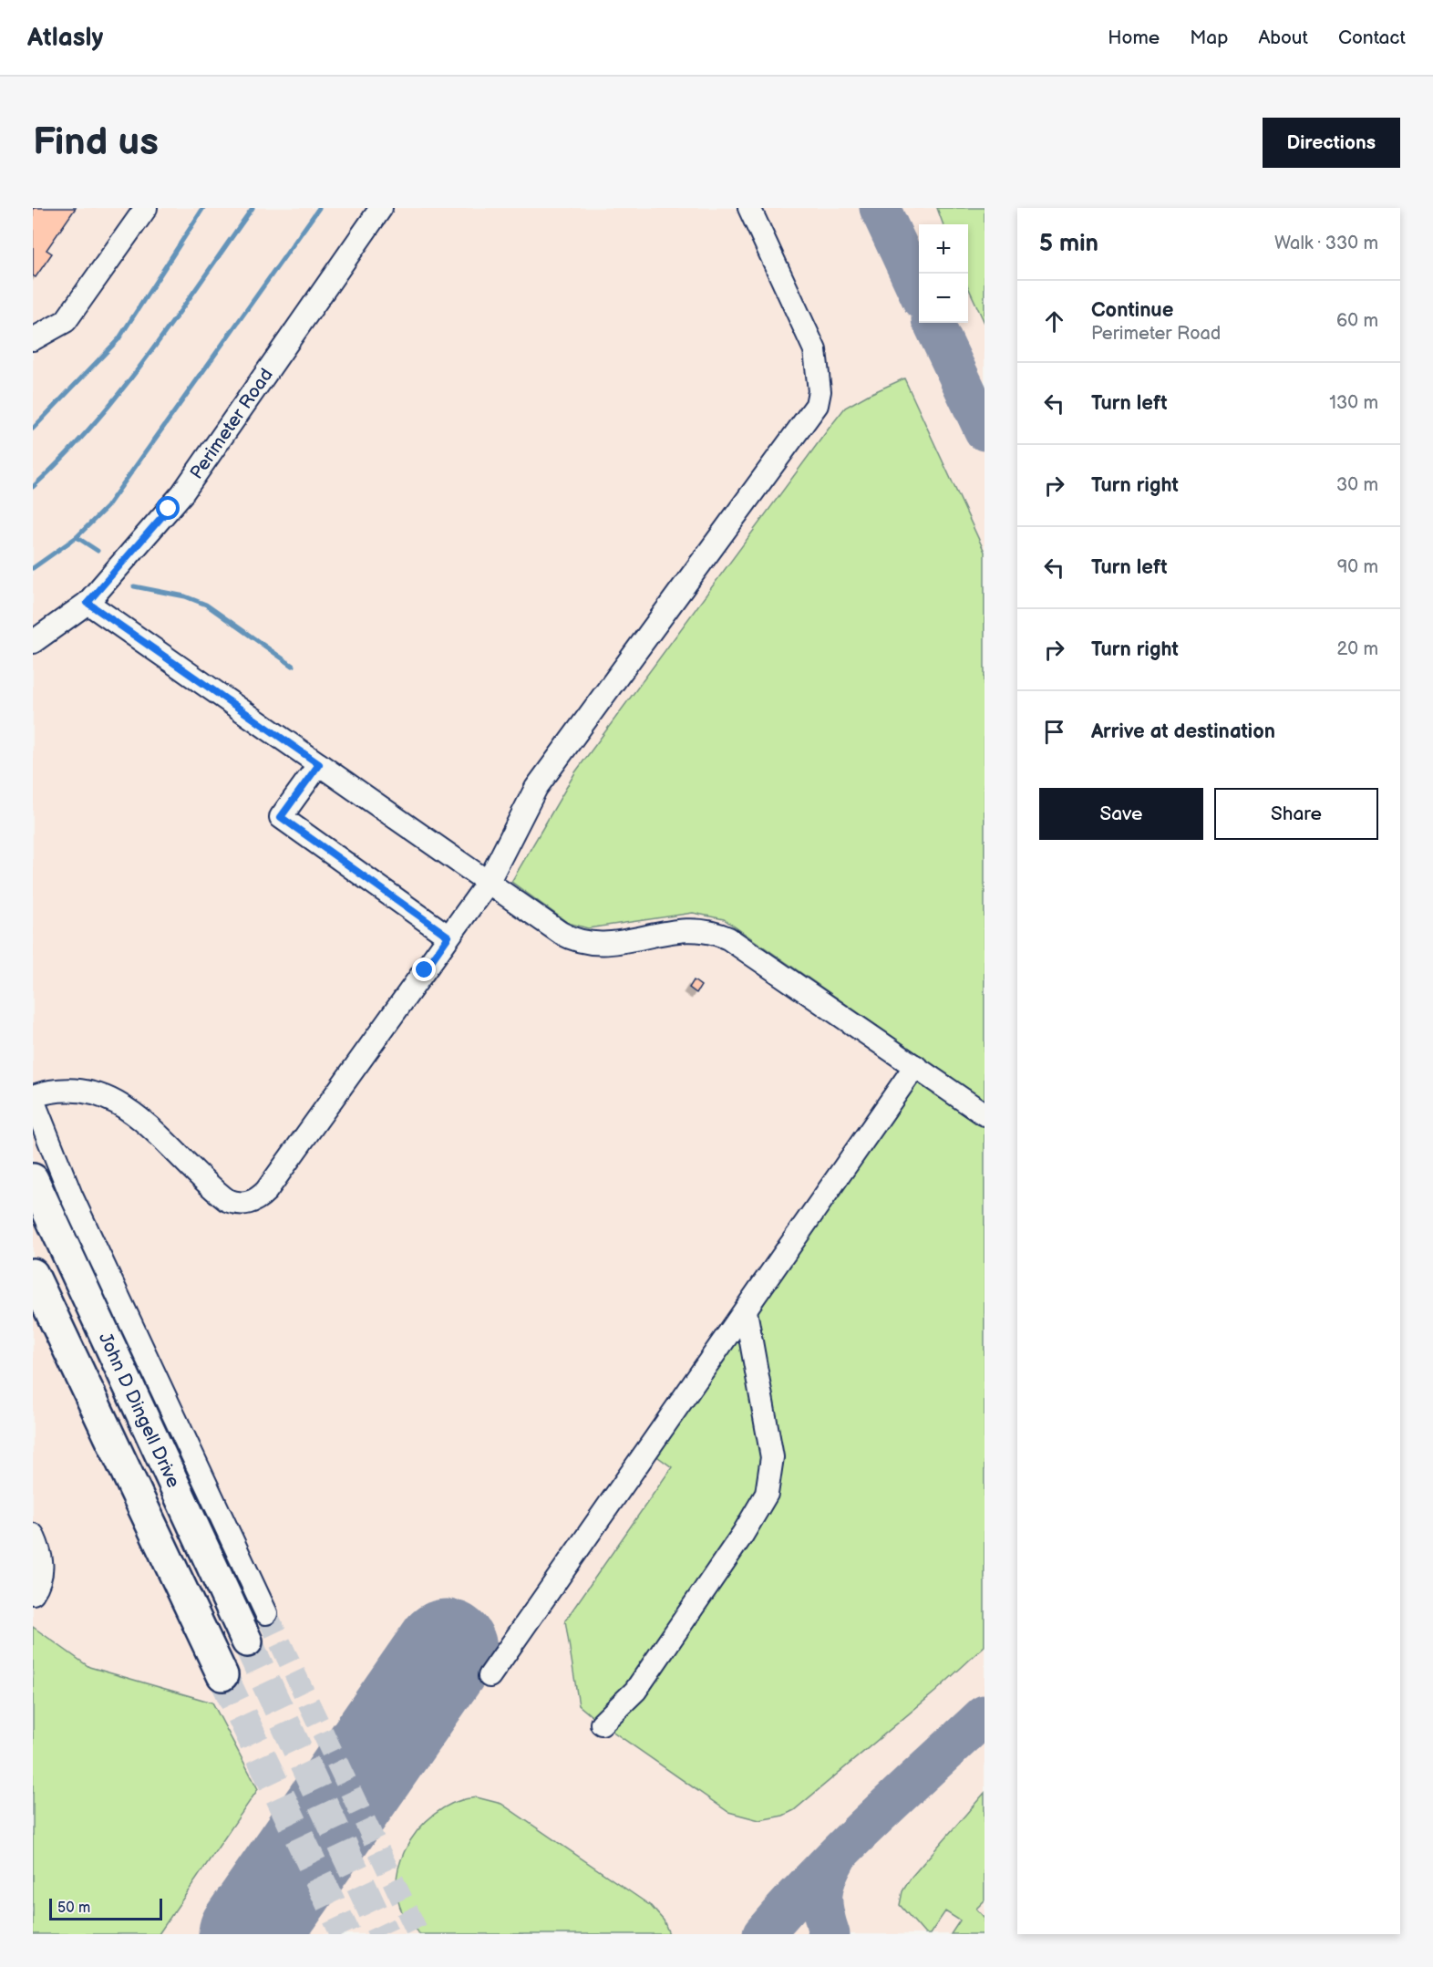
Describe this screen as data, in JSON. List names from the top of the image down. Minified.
{"streets":{"highway":["John D Dingell Drive"],"lane":["Perimeter Road"]},"scale_bar":"50 m","page":{"header":"Atlasly","nav":["Home","Map","About","Contact"],"buttons":["Directions",["Save","Share"]],"title":"Find us","heading":["5 min","Walk · 330 m"],"map_buttons":["+","−"],"list":[["Continue","Perimeter Road","60 m"],["Turn left","130 m"],["Turn right","30 m"],["Turn left","90 m"],["Turn right","20 m"],"Arrive at destination"],"scale":"50 m"}}
